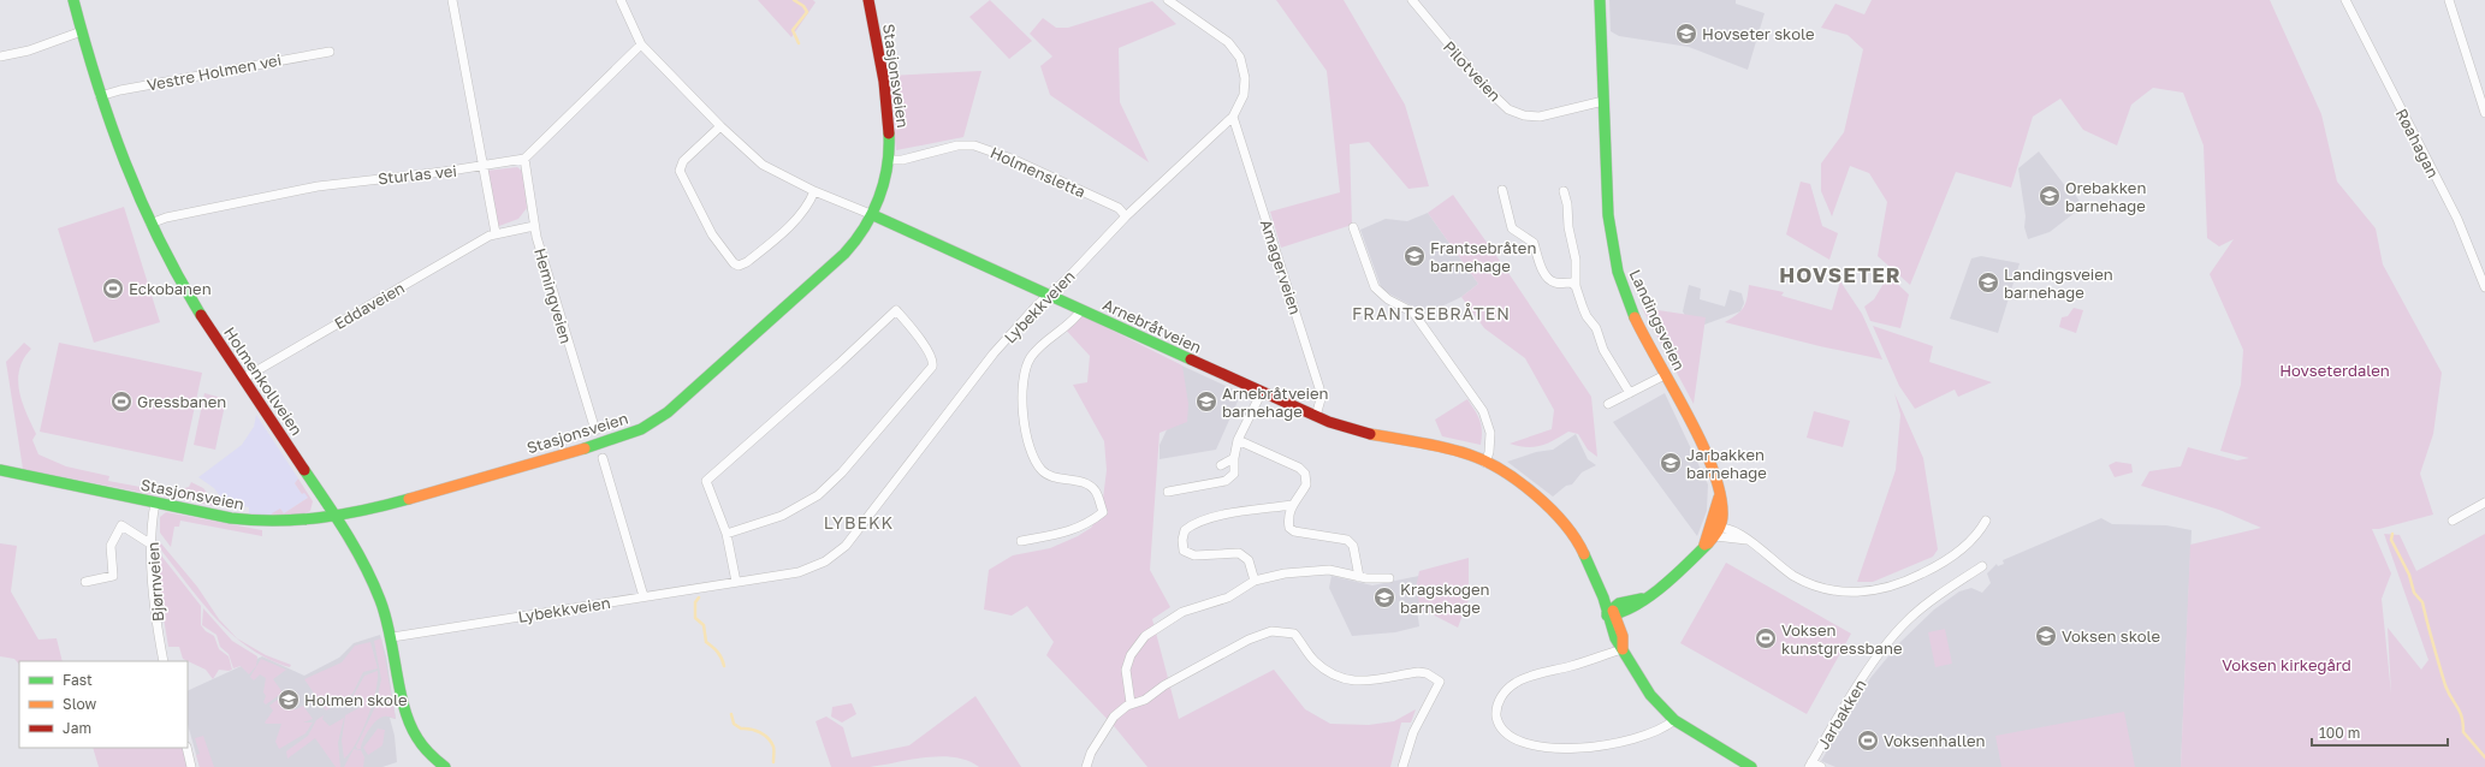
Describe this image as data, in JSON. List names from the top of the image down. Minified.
{"streets":{"street":["Pilotveien","Vestre Holmen vei","Stasjonsveien","Røahagan","Holmensletta","Sturlas vei","Amagerveien","Hemingveien","Eddaveien","Lybekkveien","Landingsveien","Arnebråtveien","Holmenkollveien","Bjørnveien","Jarbakken"]},"crossings":[["Pilotveien","Landingsveien"],["Vestre Holmen vei","Holmenkollveien"],["Stasjonsveien","Holmensletta"],["Stasjonsveien","Arnebråtveien"],["Stasjonsveien","Holmenkollveien"],["Stasjonsveien","Bjørnveien"],["Holmensletta","Lybekkveien"],["Sturlas vei","Hemingveien"],["Sturlas vei","Holmenkollveien"],["Amagerveien","Lybekkveien"],["Amagerveien","Arnebråtveien"],["Hemingveien","Eddaveien"],["Eddaveien","Holmenkollveien"],["Lybekkveien","Arnebråtveien"],["Lybekkveien","Holmenkollveien"]],"districts":["HOVSETER","FRANTSEBRÅTEN","LYBEKK"],"parks":["Hovseterdalen","Voksen kirkegård"],"places":{"school or university":["Hovseter skole","Orebakken barnehage","Frantsebråten barnehage","Landingsveien barnehage","Arnebråtveien barnehage","Jarbakken barnehage","Kragskogen barnehage","Voksen skole","Holmen skole"],"sports":["Eckobanen","Gressbanen","Voksen kunstgressbane","Voksenhallen"]},"legend":["Fast","Slow","Jam"],"scale_bar":"100 m"}
